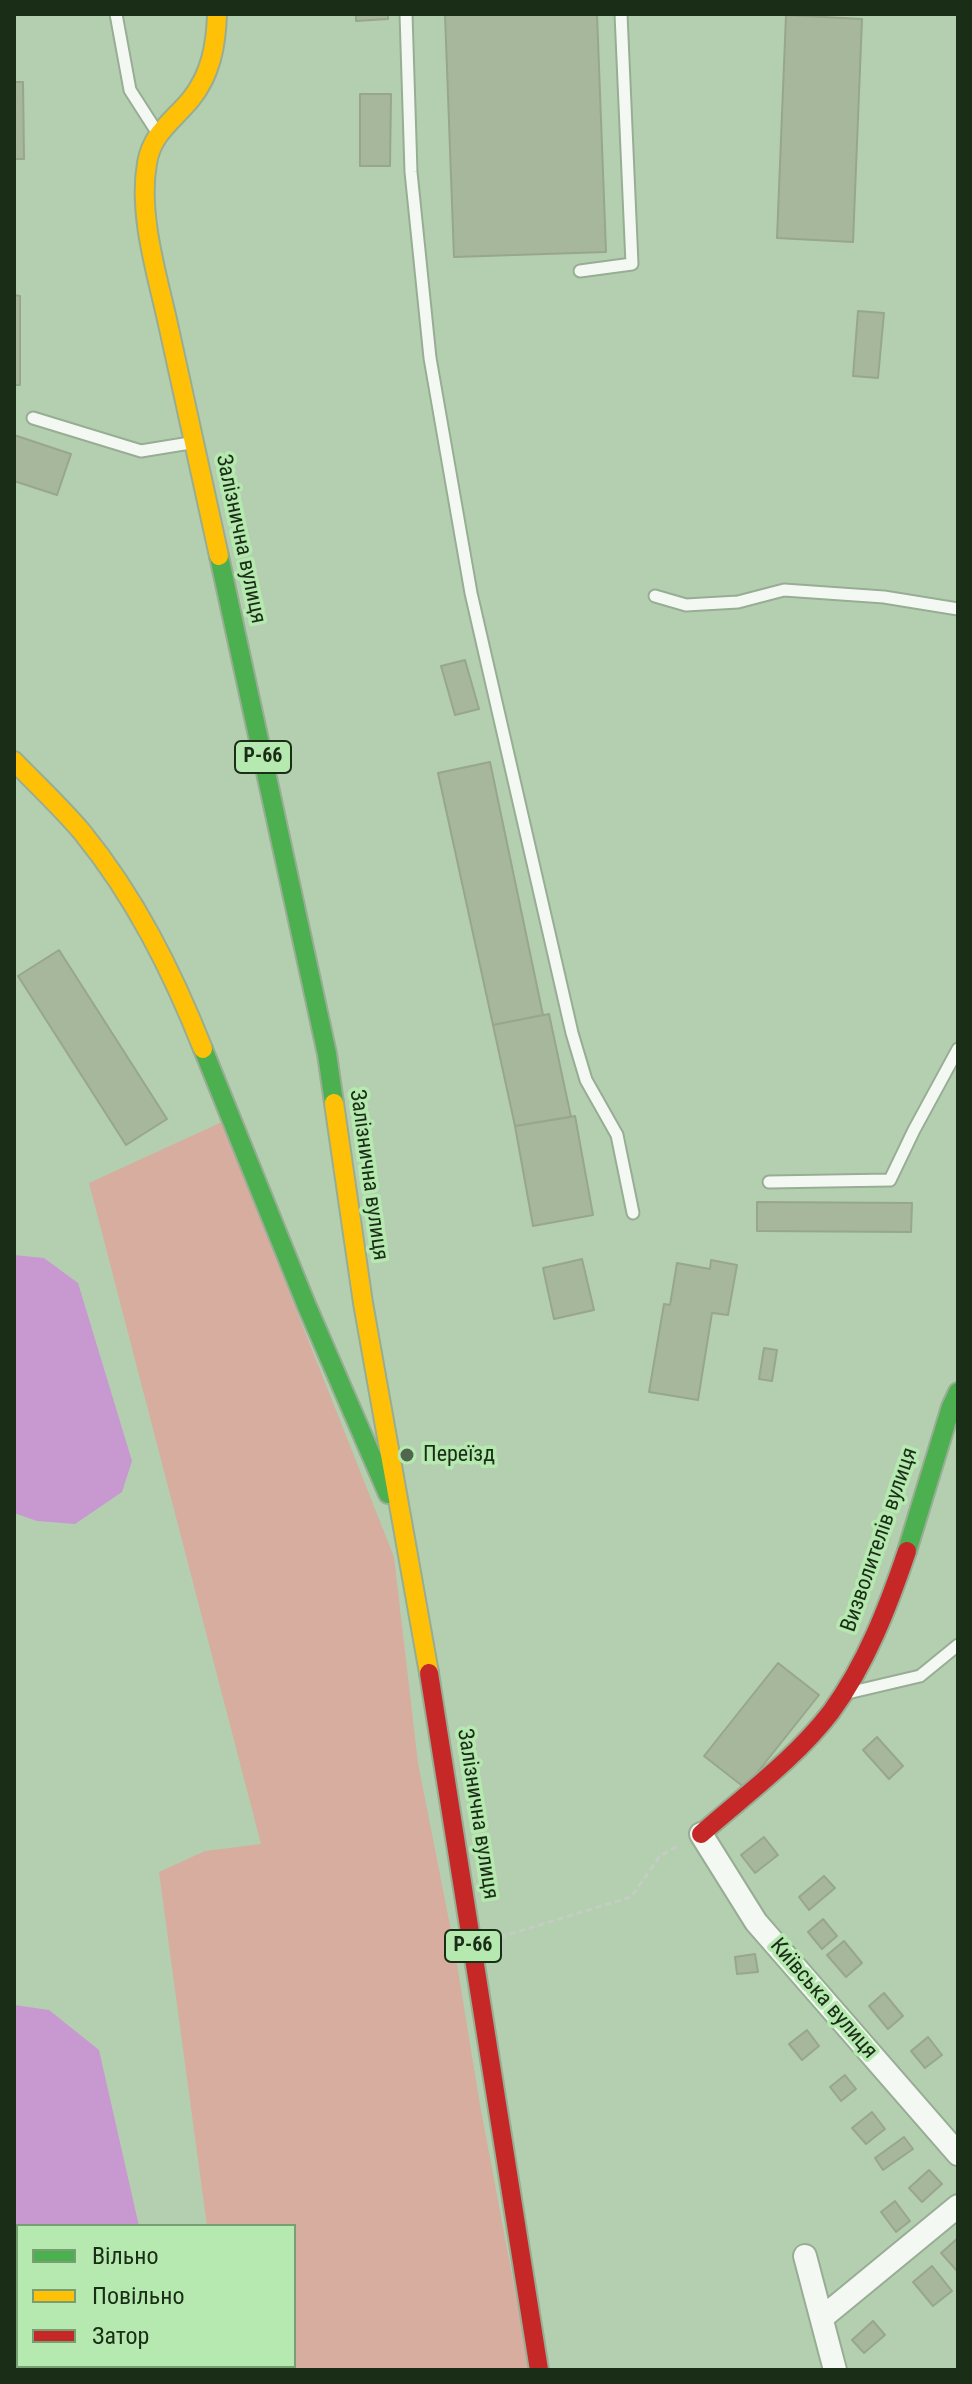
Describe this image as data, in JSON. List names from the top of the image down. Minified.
{"streets":{"main road":["Залізнична вулиця","Р-66","Визволителів вулиця"],"street":["Київська вулиця"]},"crossings":[["Визволителів вулиця","Київська вулиця"]],"places":["Переїзд"],"legend":["Вільно","Повільно","Затор"]}
